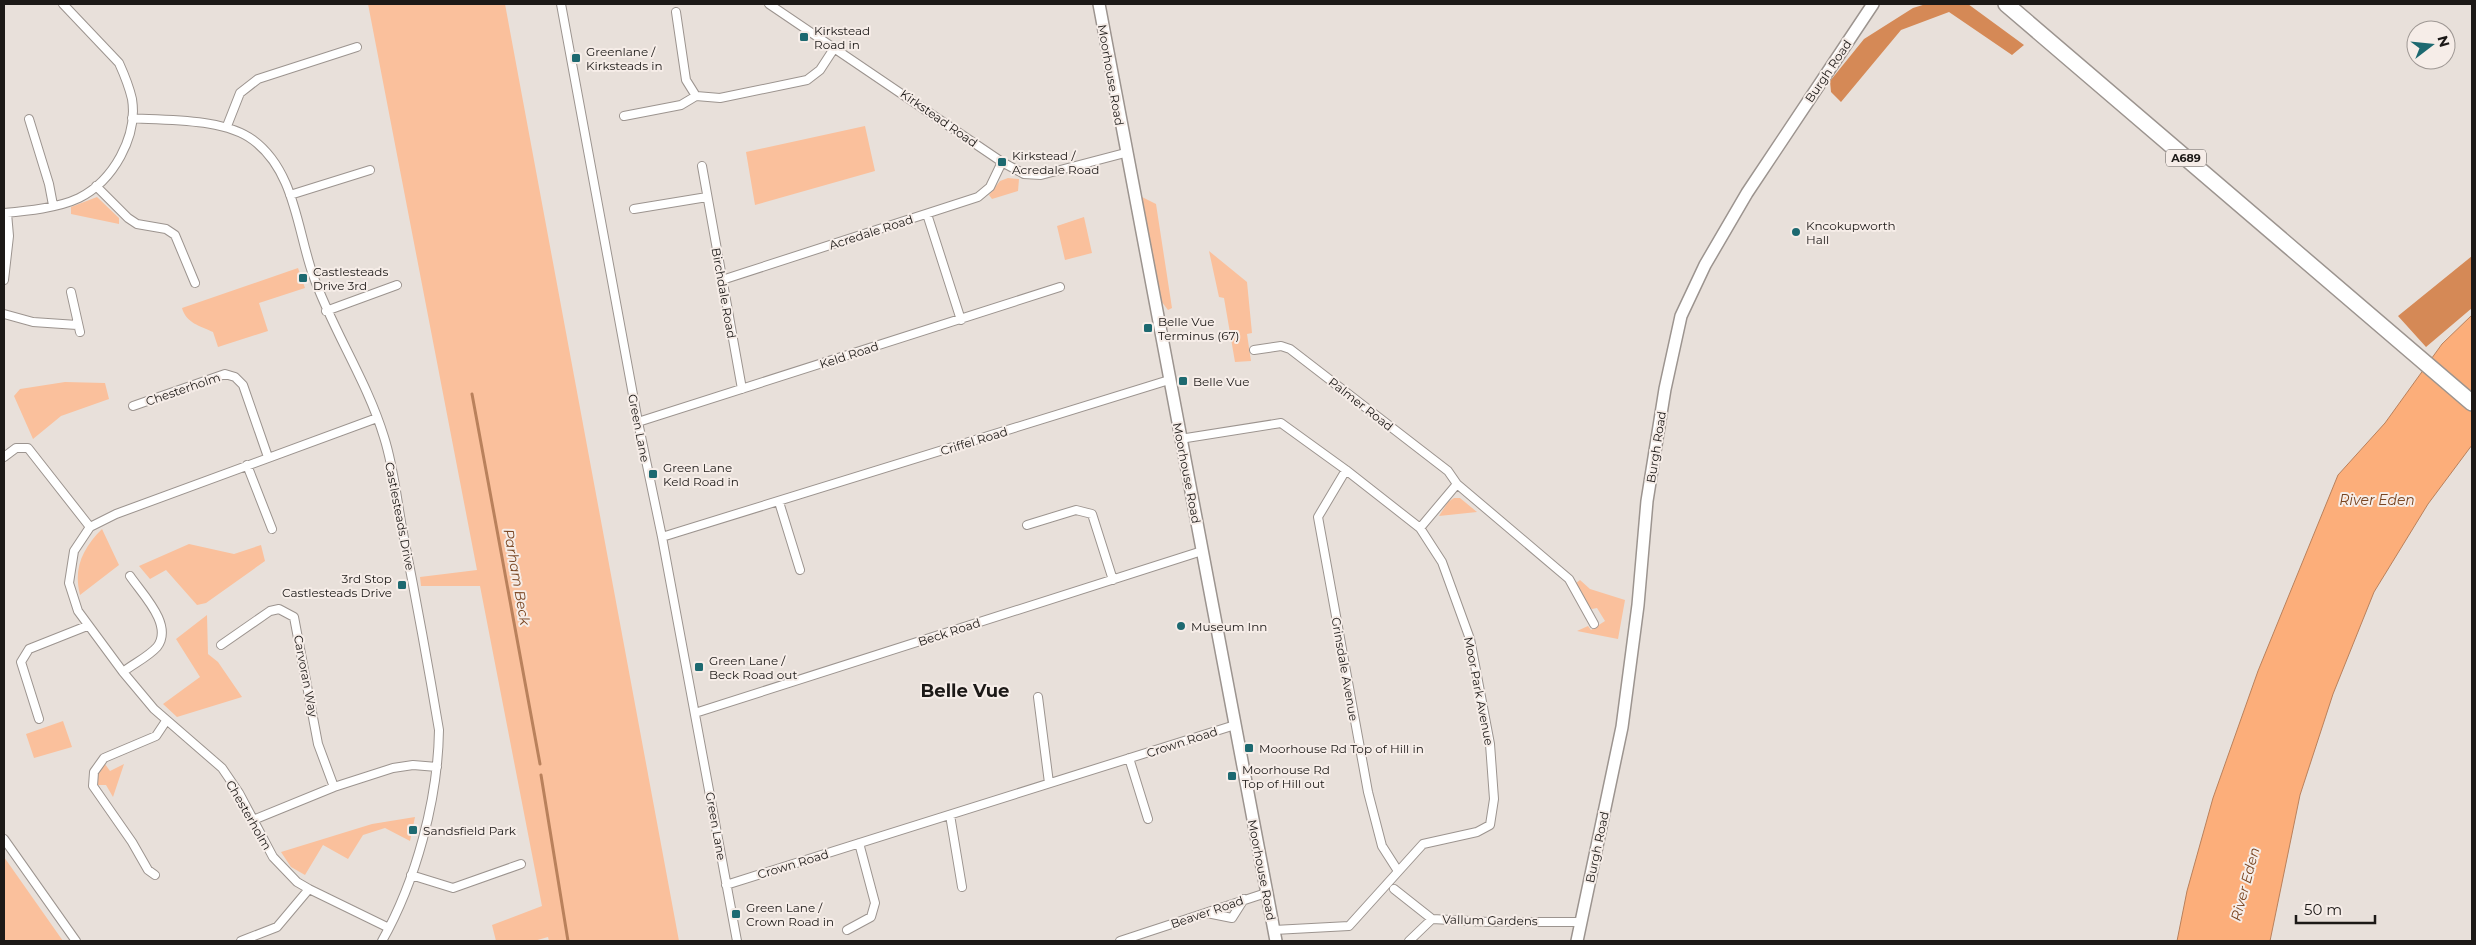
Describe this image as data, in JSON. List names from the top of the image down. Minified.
{"streets":{"highway":["A689"],"street":["Burgh Road","Moorhouse Road","Kirkstead Road","Acredale Road","Birchdale Road","Keld Road","Chesterholm","Palmer Road","Green Lane","Criffel Road","Castlesteads Drive","Beck Road","Grinsdale Avenue","Carvoran Way","Moor Park Avenue","Crown Road","Beaver Road","Vallum Gardens"]},"crossings":[["Burgh Road","Vallum Gardens"],["Moorhouse Road","Kirkstead Road"],["Moorhouse Road","Criffel Road"],["Moorhouse Road","Beck Road"],["Moorhouse Road","Moor Park Avenue"],["Moorhouse Road","Crown Road"],["Moorhouse Road","Beaver Road"],["Kirkstead Road","Acredale Road"],["Acredale Road","Birchdale Road"],["Birchdale Road","Keld Road"],["Keld Road","Green Lane"],["Chesterholm","Castlesteads Drive"],["Green Lane","Criffel Road"],["Green Lane","Beck Road"],["Green Lane","Crown Road"],["Grinsdale Avenue","Moor Park Avenue"]],"districts":["Belle Vue"],"water":["River Eden","Parham Beck"],"places":{"transit":["Kirkstead Road in","Greenlane / Kirksteads in","Kirkstead / Acredale Road","Castlesteads Drive 3rd","Belle Vue Terminus (67)","Belle Vue","Green Lane Keld Road in","3rd Stop Castlesteads Drive","Green Lane / Beck Road out","Moorhouse Rd Top of Hill in","Moorhouse Rd Top of Hill out","Sandsfield Park","Green Lane / Crown Road in"],"other":["Kncokupworth Hall","Museum Inn"]},"scale_bar":"50 m","north":"right"}
